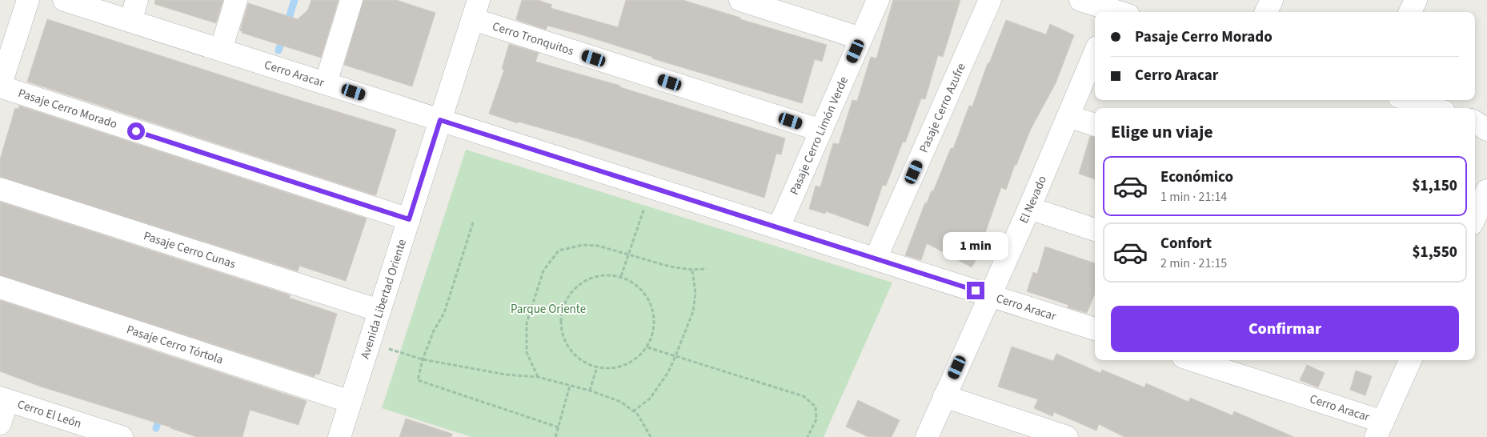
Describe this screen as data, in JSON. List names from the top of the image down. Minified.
{"streets":{"street":["Cerro Tronquitos","Cerro Aracar","Pasaje Cerro Azufre","Pasaje Cerro Morado","Pasaje Cerro Limón Verde","El Nevado","Pasaje Cerro Cunas","Avenida Libertad Oriente","Pasaje Cerro Tórtola","Cerro El León"]},"crossings":[["Cerro Tronquitos","Pasaje Cerro Limón Verde"],["Cerro Tronquitos","Avenida Libertad Oriente"],["Cerro Aracar","Pasaje Cerro Azufre"],["Cerro Aracar","Pasaje Cerro Limón Verde"],["Cerro Aracar","El Nevado"],["Cerro Aracar","Avenida Libertad Oriente"],["Pasaje Cerro Morado","Avenida Libertad Oriente"],["Pasaje Cerro Cunas","Avenida Libertad Oriente"],["Avenida Libertad Oriente","Pasaje Cerro Tórtola"]],"parks":["Parque Oriente"],"page":{"banner":["Pasaje Cerro Morado","Cerro Aracar"],"heading":"Elige un viaje","list":[{"name":"Económico","note":"1 min · 21:14","value":"$1,150"},{"name":"Confort","note":"2 min · 21:15","value":"$1,550"}],"bubble":"1 min","buttons":"Confirmar"}}
